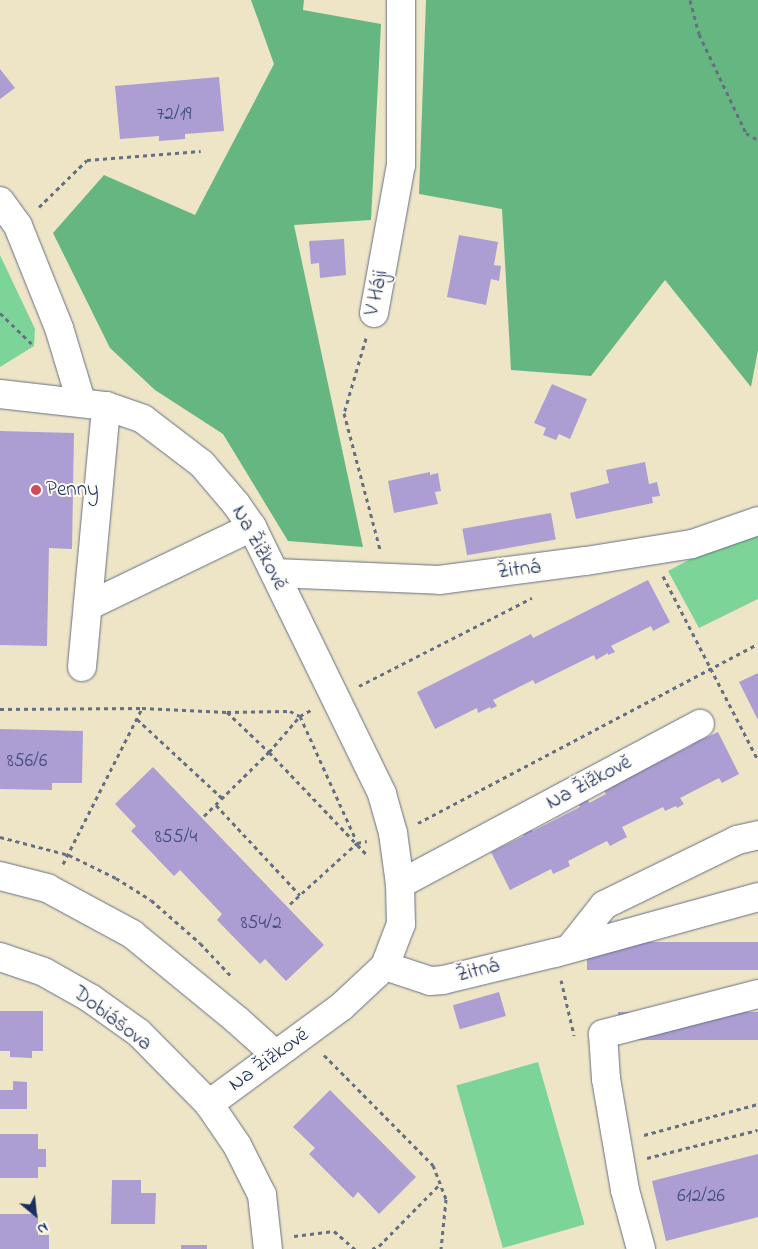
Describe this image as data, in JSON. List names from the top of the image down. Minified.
{"streets":{"street":["V Háji","Na Žižkově","Žitná","Dobiášova"]},"crossings":[["V Háji","Žitná"],["Na Žižkově","Žitná"],["Na Žižkově","Dobiášova"]],"places":["Penny"],"house_numbers":["72/19","856/6","855/4","854/2","612/26"],"north":"bottom right"}
